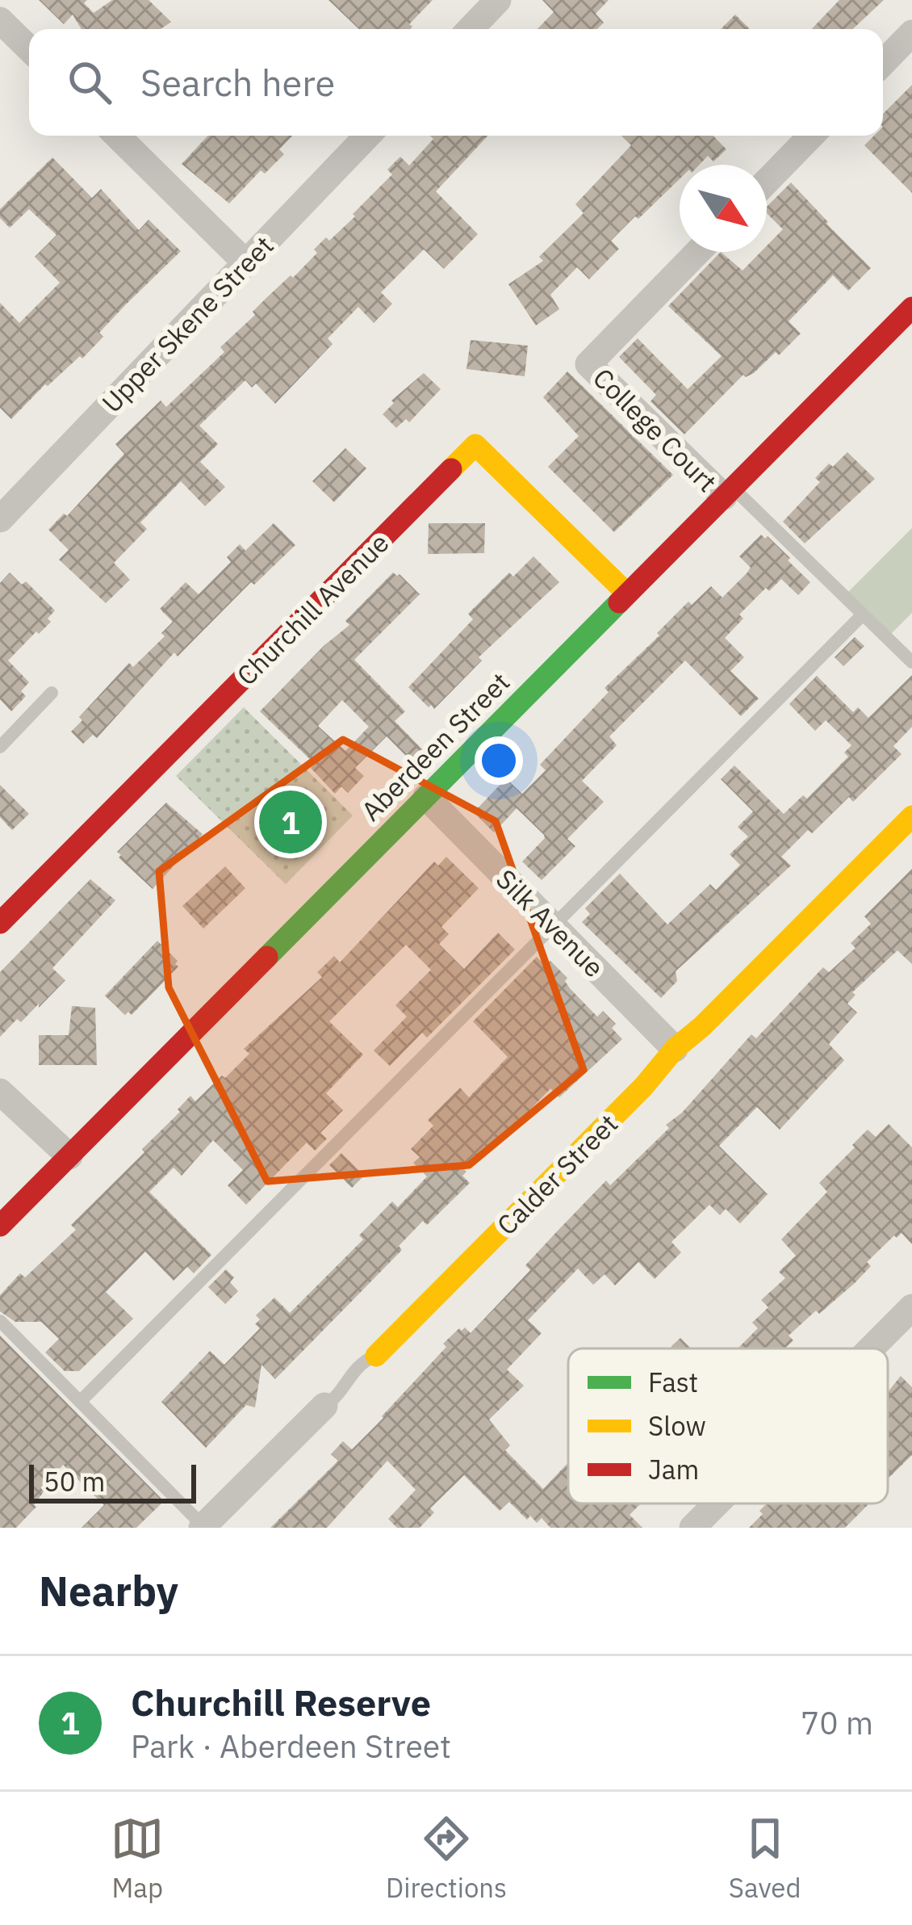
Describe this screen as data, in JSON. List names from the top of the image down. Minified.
{"streets":{"street":["Upper Skene Street","College Court","Churchill Avenue","Aberdeen Street","Silk Avenue","Calder Street"]},"crossings":[["College Court","Aberdeen Street"],["Churchill Avenue","Aberdeen Street"],["Aberdeen Street","Silk Avenue"],["Silk Avenue","Calder Street"]],"legend":["Fast","Slow","Jam"],"scale_bar":"50 m","north":"bottom right","page":{"search":"Search here","pins":"1","scale":"50 m","heading":"Nearby","list":[{"mark":"1","name":"Churchill Reserve","note":"Park · Aberdeen Street","value":"70 m"}],"nav":["Map","Directions","Saved"]}}
